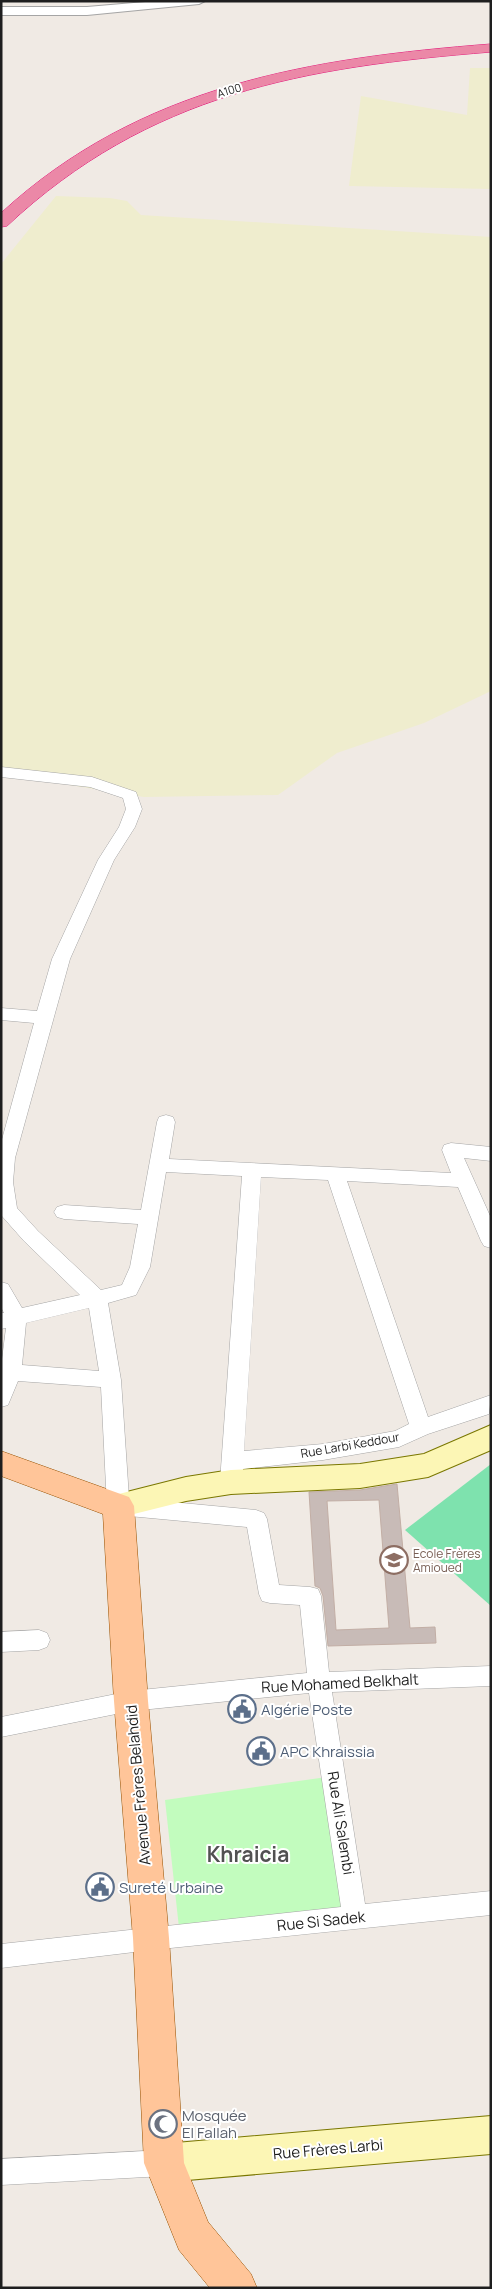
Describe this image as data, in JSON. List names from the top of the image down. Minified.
{"streets":{"highway":["A100"],"main road":["Avenue Frères Belahdid","Rue Frères Larbi"],"street":["Rue Larbi Keddour","Rue Mohamed Belkhalt","Rue Ali Salembi","Rue Si Sadek"]},"crossings":[["Rue Mohamed Belkhalt","Avenue Frères Belahdid"],["Rue Mohamed Belkhalt","Rue Ali Salembi"],["Avenue Frères Belahdid","Rue Ali Salembi"],["Avenue Frères Belahdid","Rue Si Sadek"],["Avenue Frères Belahdid","Rue Frères Larbi"],["Rue Ali Salembi","Rue Si Sadek"]],"districts":["Khraicia"],"places":{"school or university":["Ecole Frères Amioued"],"public building":["Algérie Poste","APC Khraissia","Sureté Urbaine"],"mosque":["Mosquée El Fallah"]}}
